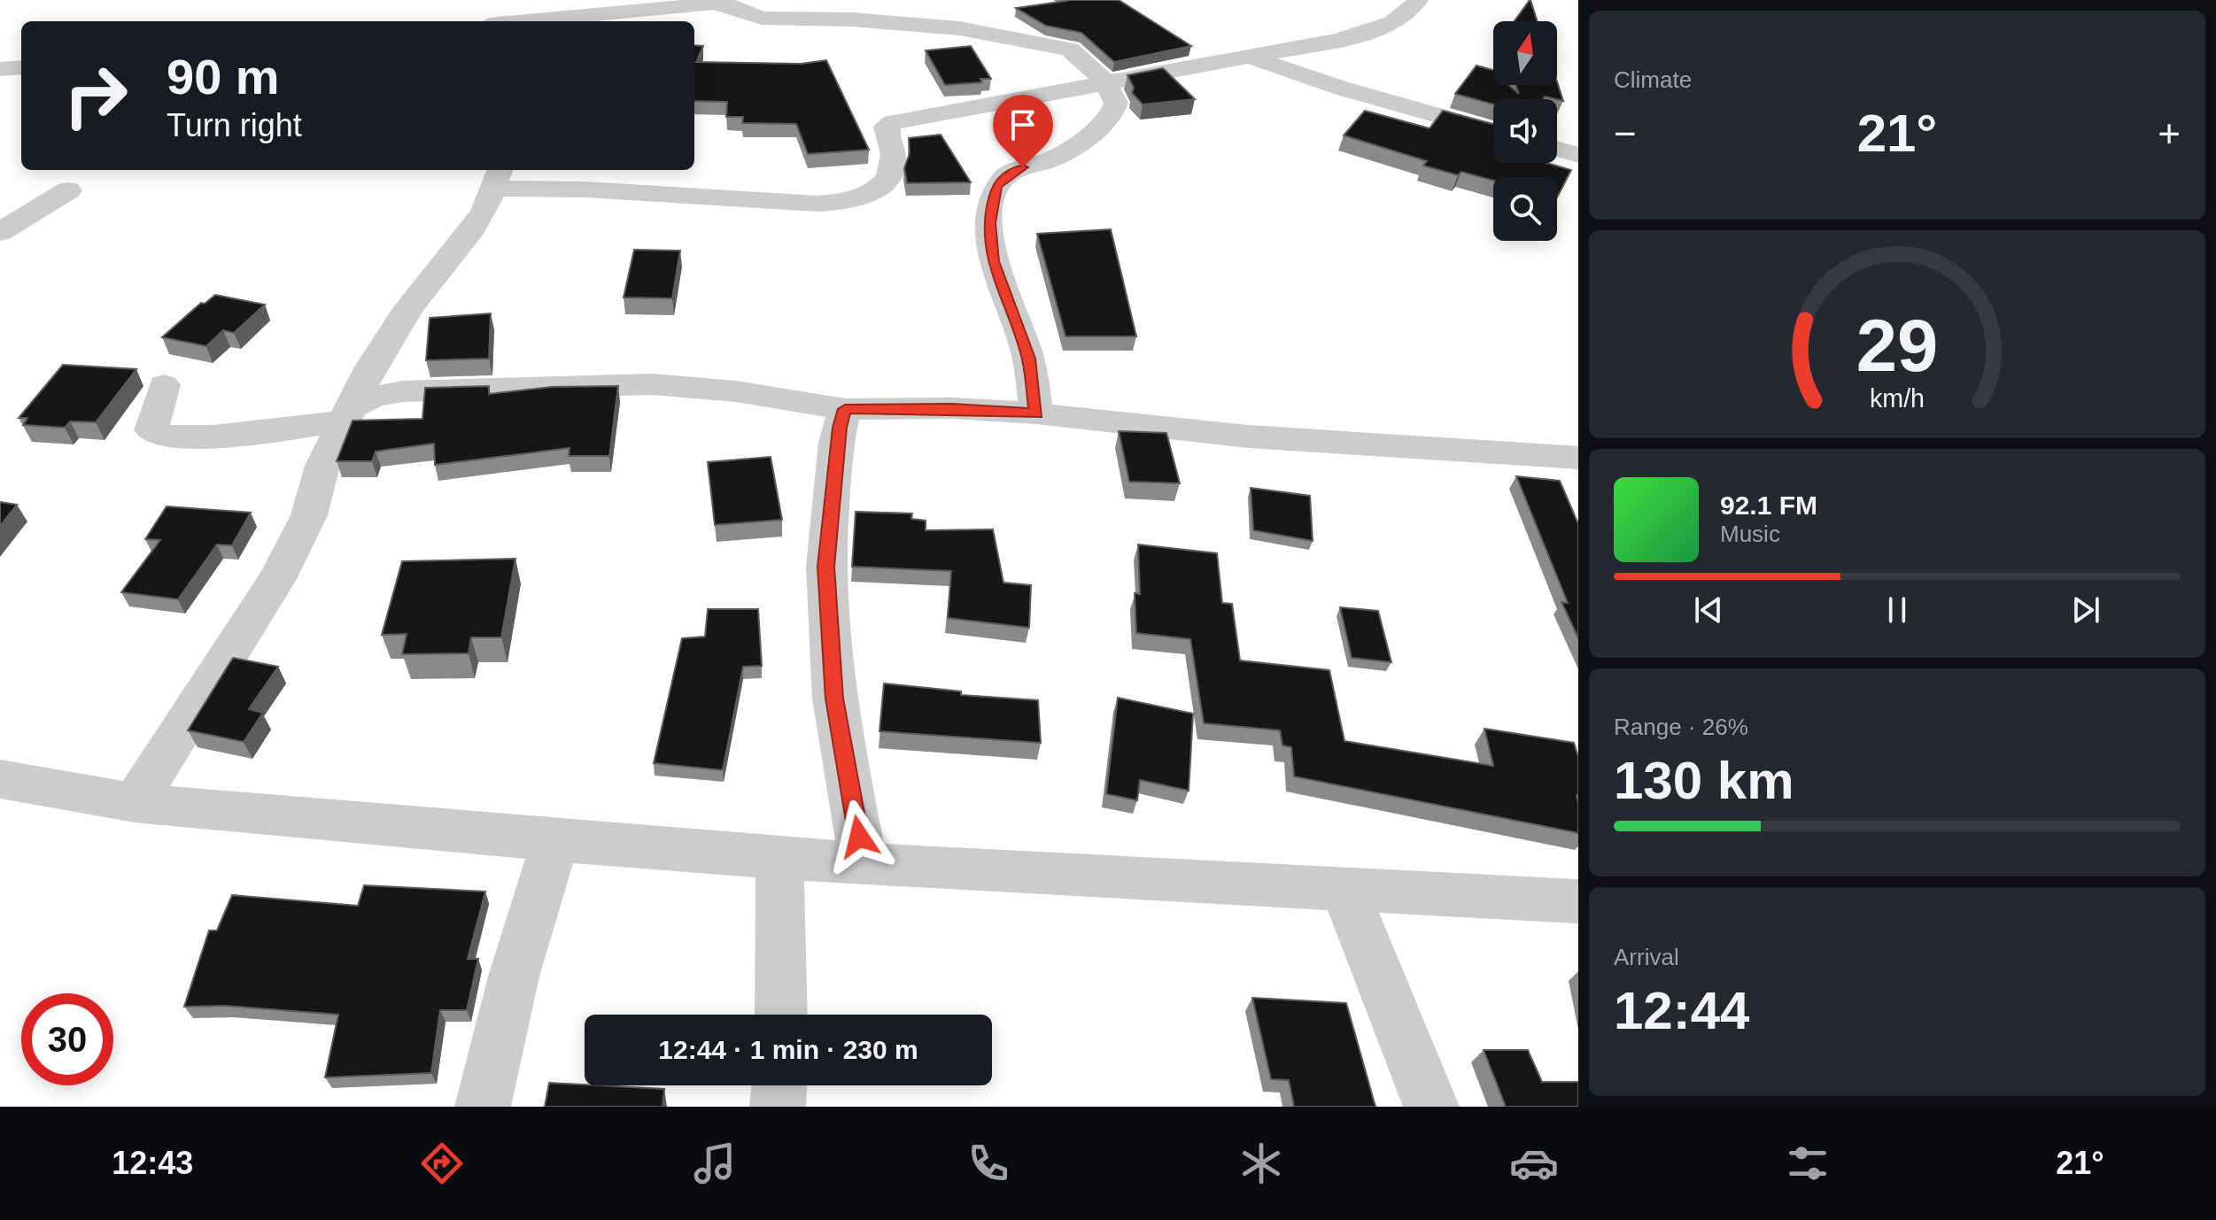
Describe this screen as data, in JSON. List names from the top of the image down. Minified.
{"north":"top","page":{"tile":["Climate",["Range · 26%","130 km"],["Arrival","12:44"]],"turn":["90 m","Turn right"],"heat":["−","21°","+"],"song":["92.1 FM","Music"],"limit":"30","trip":"12:44 · 1 min · 230 m","tabs":["12:43","21°"],"gauge":["29","km/h"]}}
